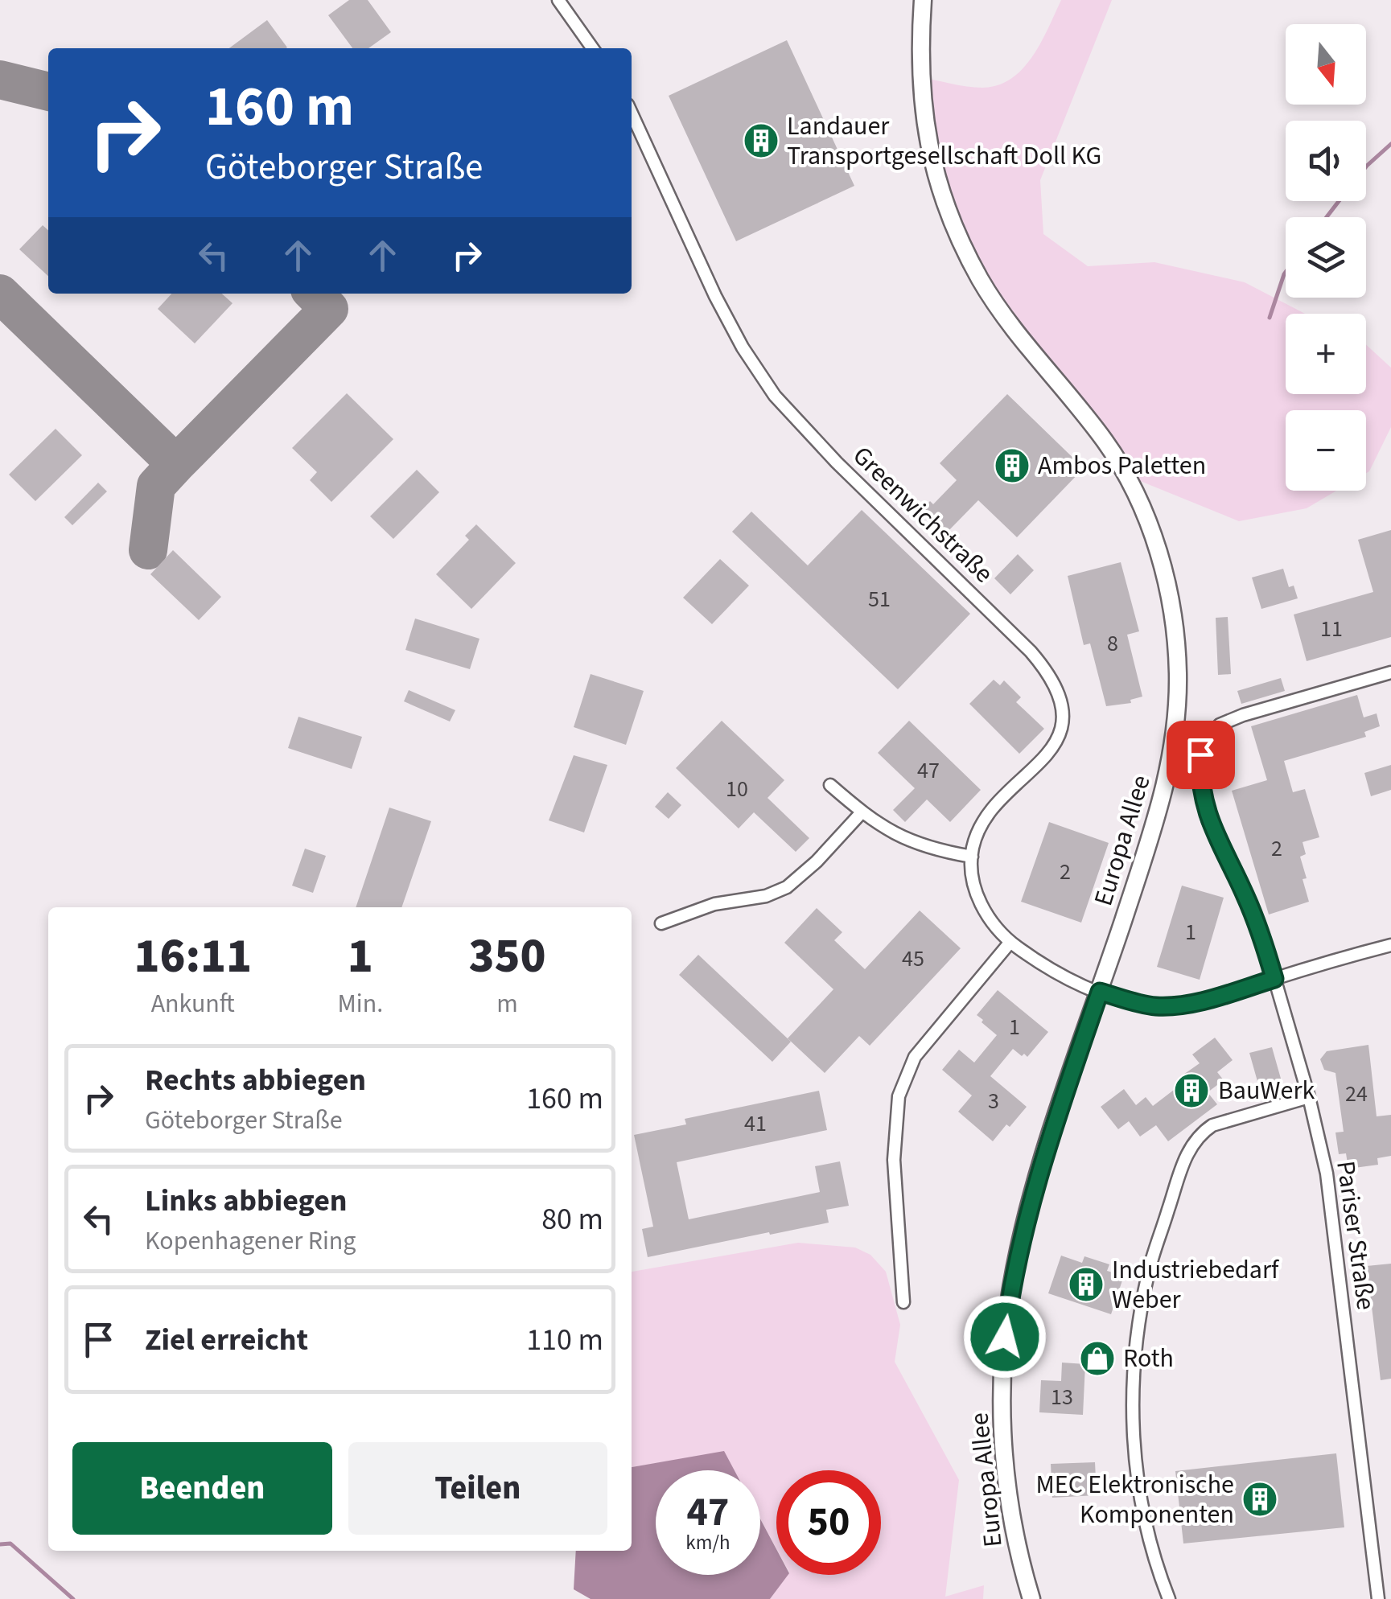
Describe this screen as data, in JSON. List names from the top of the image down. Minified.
{"streets":{"main road":["Europa Allee"],"street":["Greenwichstraße","Pariser Straße"]},"places":{"building":["Landauer Transportgesellschaft Doll KG","Ambos Paletten","BauWerk","Industriebedarf Weber","MEC Elektronische Komponenten"],"shop":["Roth"]},"house_numbers":["51","11","8","47","10","2","2","1","45","1","24","3","41","13"],"north":"bottom","page":{"map_buttons":["+","−"],"turn":["160 m","Göteborger Straße"],"eta":["16:11","Ankunft","1","Min.","350","m"],"list":[{"name":"Rechts abbiegen","note":"Göteborger Straße","value":"160 m"},{"name":"Links abbiegen","note":"Kopenhagener Ring","value":"80 m"},{"name":"Ziel erreicht","value":"110 m"}],"buttons":["Beenden","Teilen"],"speed":"47 km/h","limit":"50"}}
